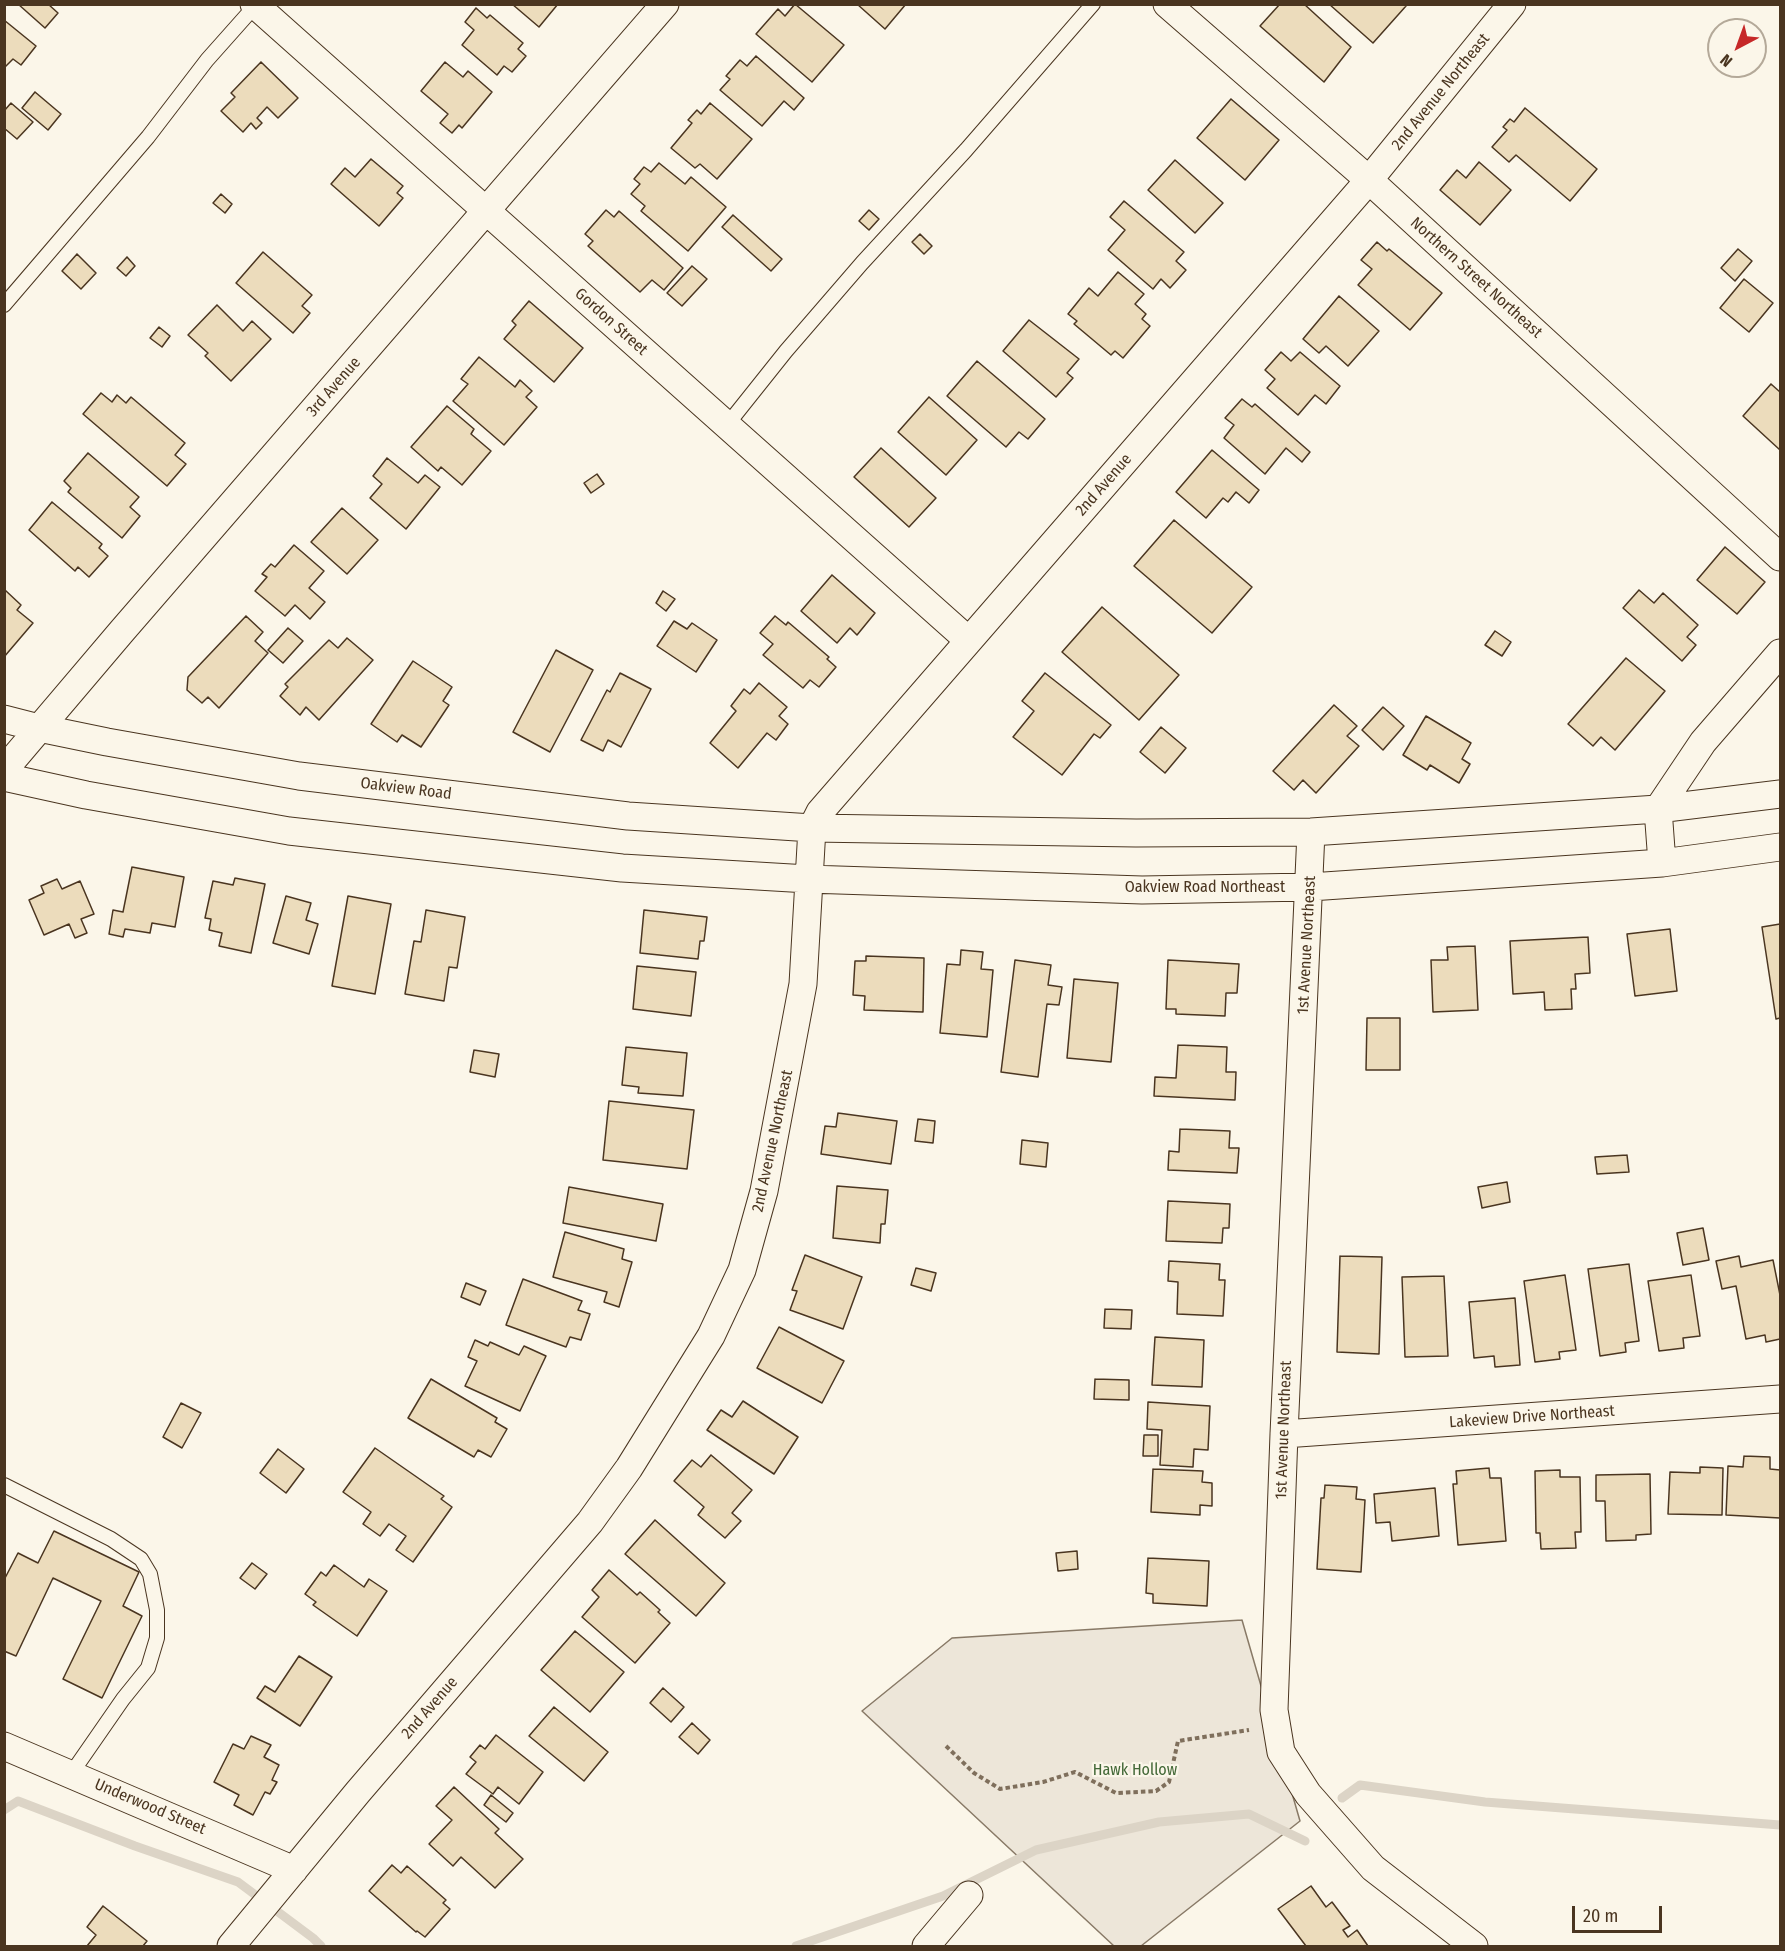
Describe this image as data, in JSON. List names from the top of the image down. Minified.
{"streets":{"street":["2nd Avenue Northeast","Northern Street Northeast","Gordon Street","3rd Avenue","2nd Avenue","Oakview Road","Oakview Road Northeast","1st Avenue Northeast","Lakeview Drive Northeast","Underwood Street"]},"crossings":[["2nd Avenue Northeast","Northern Street Northeast"],["2nd Avenue Northeast","2nd Avenue"],["2nd Avenue Northeast","Oakview Road"],["2nd Avenue Northeast","Oakview Road Northeast"],["Northern Street Northeast","2nd Avenue"],["Gordon Street","3rd Avenue"],["Gordon Street","2nd Avenue"],["3rd Avenue","Oakview Road"],["2nd Avenue","Underwood Street"],["Oakview Road Northeast","1st Avenue Northeast"],["1st Avenue Northeast","Lakeview Drive Northeast"]],"parks":["Hawk Hollow"],"scale_bar":"20 m","north":"bottom left"}
